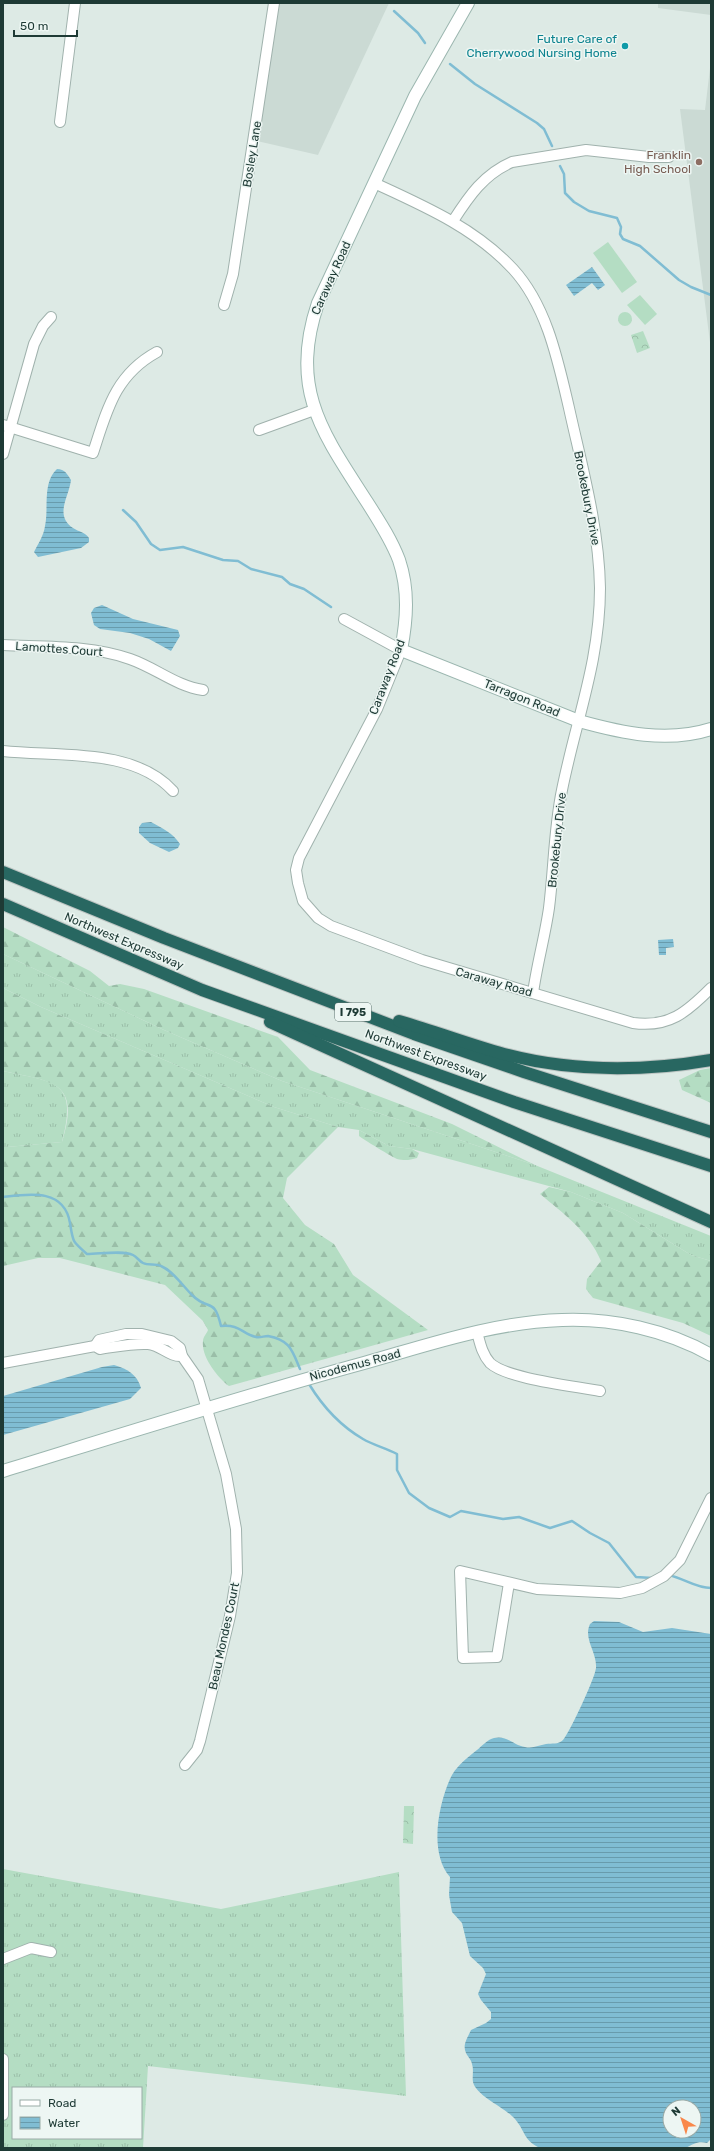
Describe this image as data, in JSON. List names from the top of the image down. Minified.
{"streets":{"highway":["Northwest Expressway","I 795"],"street":["Bosley Lane","Caraway Road","Brookebury Drive","Lamottes Court","Tarragon Road","Nicodemus Road","Beau Mondes Court"]},"crossings":[["Caraway Road","Brookebury Drive"],["Caraway Road","Tarragon Road"],["Brookebury Drive","Tarragon Road"],["Nicodemus Road","Beau Mondes Court"]],"places":["Future Care of Cherrywood Nursing Home","Franklin High School"],"legend":["Road","Water"],"scale_bar":"50 m","north":"top left"}
